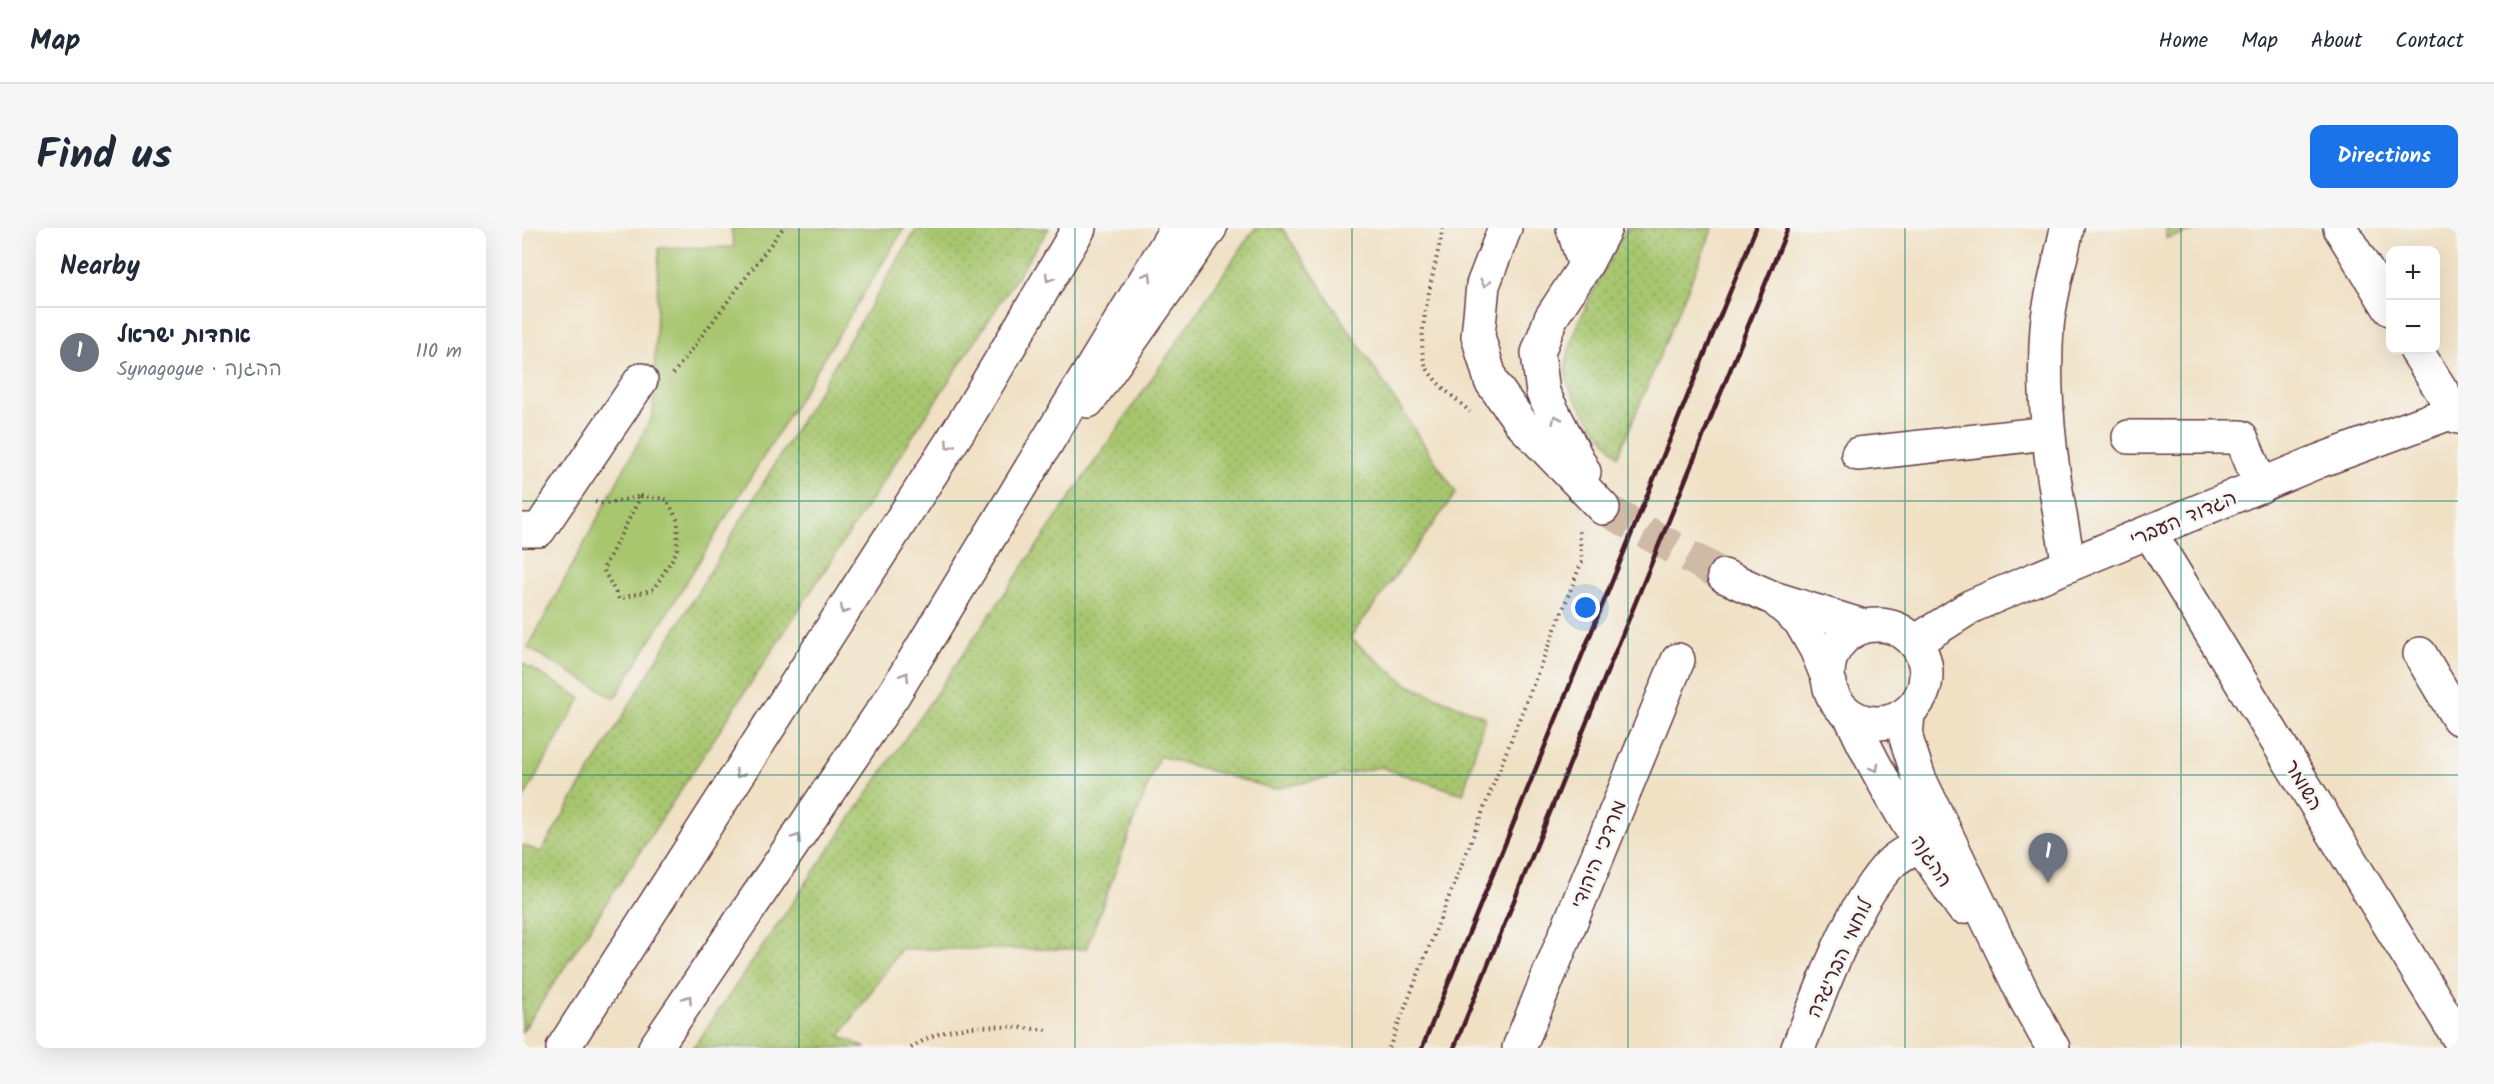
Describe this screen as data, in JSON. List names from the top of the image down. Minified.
{"streets":{"main road":["הגדוד העברי","השומר","מרדכי היהודי","ההגנה","לוחמי הבריגדה"]},"crossings":[["הגדוד העברי","השומר"],["הגדוד העברי","ההגנה"],["ההגנה","לוחמי הבריגדה"]],"page":{"header":"Map","nav":["Home","Map","About","Contact"],"title":"Find us","buttons":"Directions","heading":"Nearby","map_buttons":["+","−"],"list":[{"mark":"1","name":"אחדות ישראל","note":"Synagogue · ההגנה","value":"110 m"}],"pins":"1"}}
